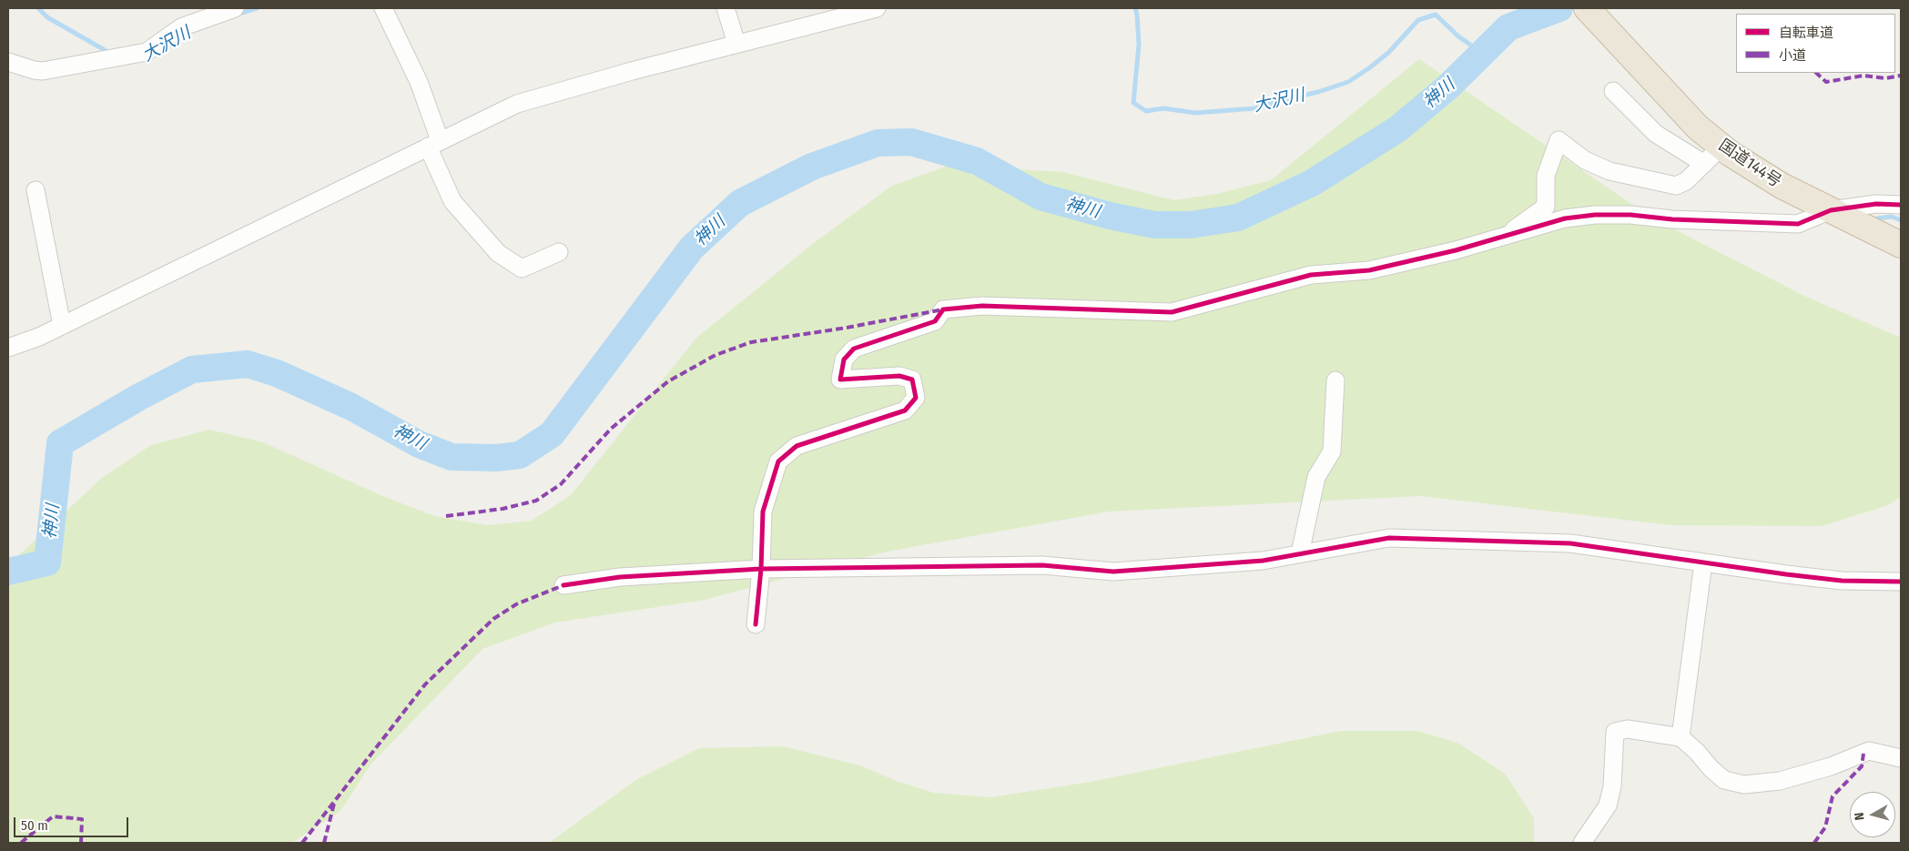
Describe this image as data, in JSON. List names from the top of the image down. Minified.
{"streets":{"highway":["国道144号"]},"water":["大沢川","神川"],"legend":["自転車道","小道"],"scale_bar":"50 m","north":"left"}
